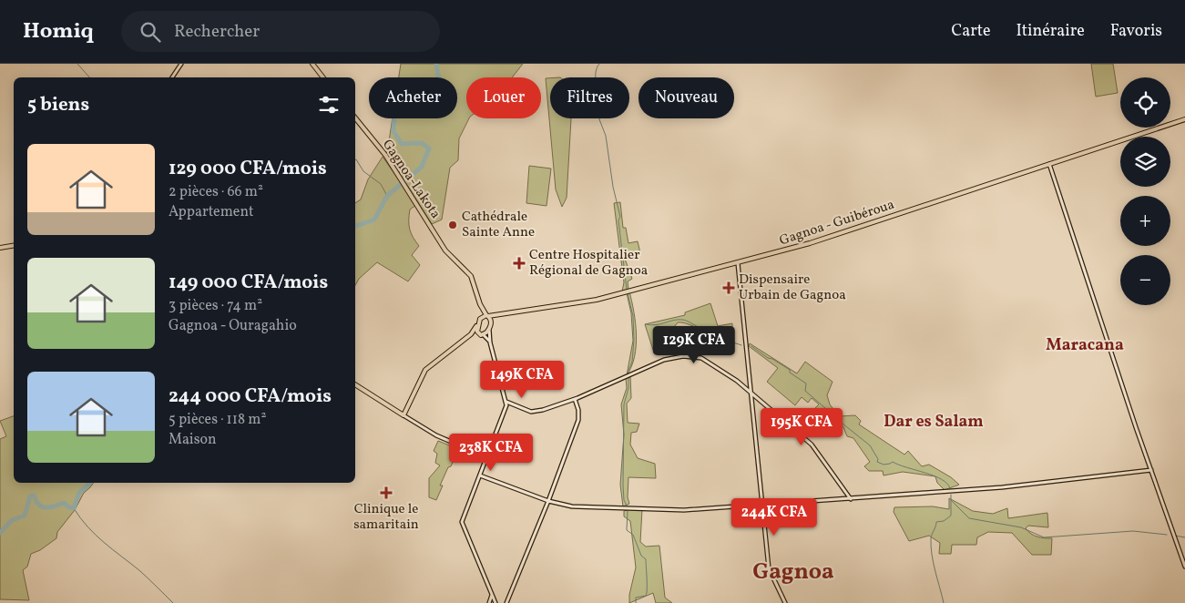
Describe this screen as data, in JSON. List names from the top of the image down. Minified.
{"streets":{"main road":["Gagnoa-Lakota","Gagnoa - Guibéroua"]},"crossings":[["Gagnoa-Lakota","Gagnoa - Guibéroua"]],"districts":["Maracana","Dar es Salam","Gagnoa"],"places":{"other":["Cathédrale Sainte Anne"],"health":["Centre Hospitalier Régional de Gagnoa","Dispensaire Urbain de Gagnoa","Clinique le samaritain"]},"page":{"header":"Homiq","search":"Rechercher","nav":["Carte","Itinéraire","Favoris"],"map_buttons":["+","−"],"chip":["Acheter","Louer","Filtres","Nouveau"],"heading":"5 biens","list":[{"name":"129 000 CFA/mois","note":"2 pièces · 66 m² · Appartement"},{"name":"149 000 CFA/mois","note":"3 pièces · 74 m² · Gagnoa - Ouragahio"},{"name":"244 000 CFA/mois","note":"5 pièces · 118 m² · Maison"}],"price":["129K CFA","149K CFA","195K CFA","238K CFA","244K CFA"]}}
